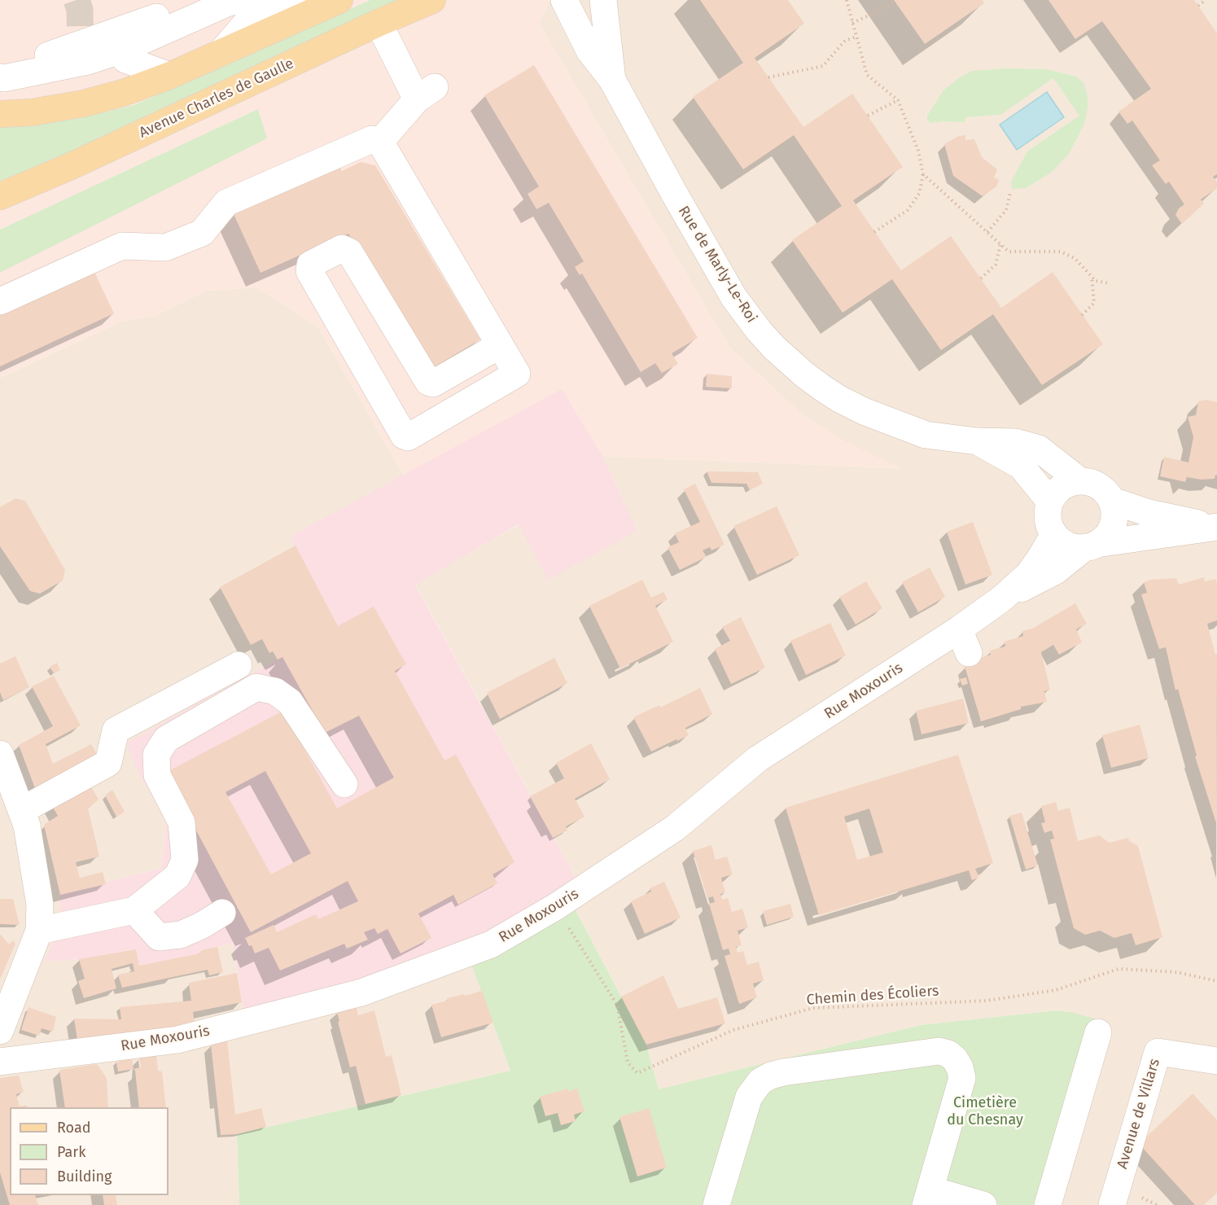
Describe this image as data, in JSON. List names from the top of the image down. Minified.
{"streets":{"main road":["Avenue Charles de Gaulle"],"street":["Rue de Marly-Le-Roi","Rue Moxouris","Avenue de Villars"],"path":["Chemin des Écoliers"]},"crossings":[["Rue de Marly-Le-Roi","Rue Moxouris"],["Rue Moxouris","Chemin des Écoliers"]],"parks":["Cimetière du Chesnay"],"legend":["Road","Park","Building"]}
